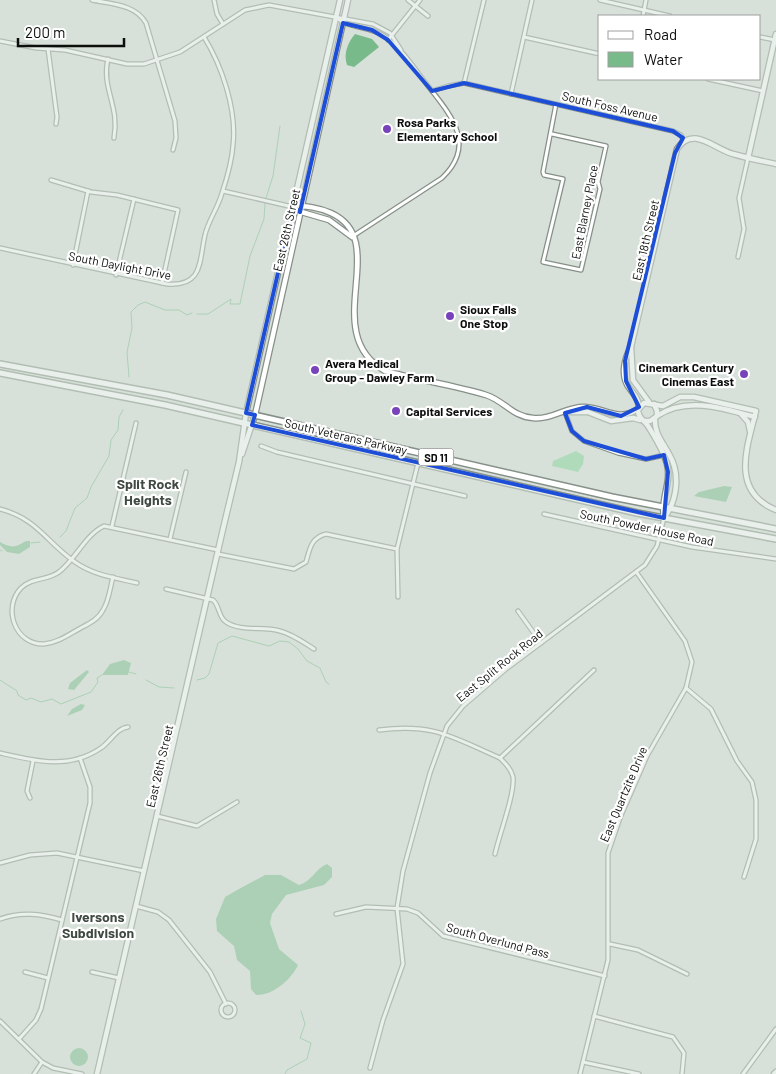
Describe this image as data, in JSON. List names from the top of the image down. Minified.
{"streets":{"highway":["South Veterans Parkway","SD 11"],"street":["South Foss Avenue","East Blarney Place","East 26th Street","East 18th Street","South Daylight Drive","South Powder House Road","East Split Rock Road","East Quartzite Drive","South Overlund Pass"]},"crossings":[["South Foss Avenue","East Blarney Place"],["South Foss Avenue","East 18th Street"],["East 26th Street","South Veterans Parkway"],["East 18th Street","South Veterans Parkway"],["East 18th Street","East Split Rock Road"],["South Veterans Parkway","East Split Rock Road"],["South Powder House Road","East Split Rock Road"],["East Split Rock Road","East Quartzite Drive"],["East Split Rock Road","South Overlund Pass"],["East Quartzite Drive","South Overlund Pass"]],"districts":["Split Rock Heights","Iversons Subdivision"],"places":["Rosa Parks Elementary School","Sioux Falls One Stop","Avera Medical Group - Dawley Farm","Cinemark Century Cinemas East","Capital Services"],"legend":["Road","Water"],"scale_bar":"200 m"}
